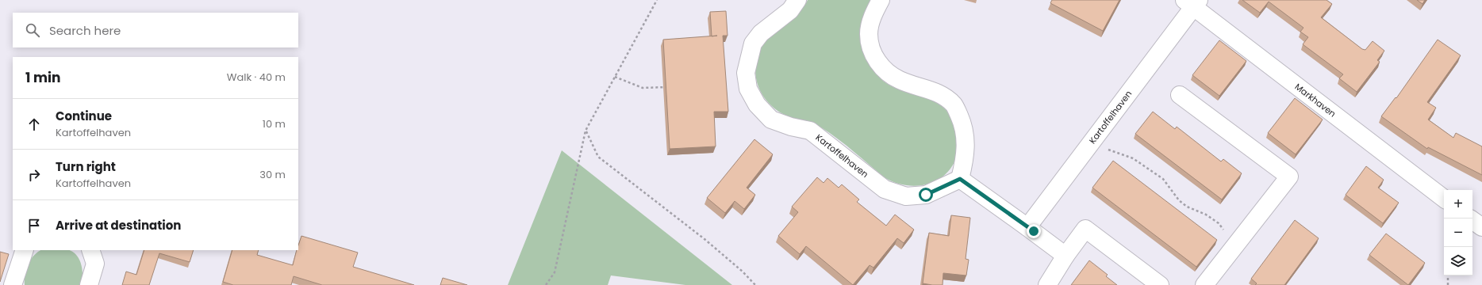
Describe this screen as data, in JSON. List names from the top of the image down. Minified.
{"streets":{"street":["Markhaven","Kartoffelhaven"]},"crossings":[["Markhaven","Kartoffelhaven"]],"page":{"search":"Search here","heading":["1 min","Walk · 40 m"],"list":[["Continue","Kartoffelhaven","10 m"],["Turn right","Kartoffelhaven","30 m"],"Arrive at destination"],"map_buttons":["+","−"]}}
